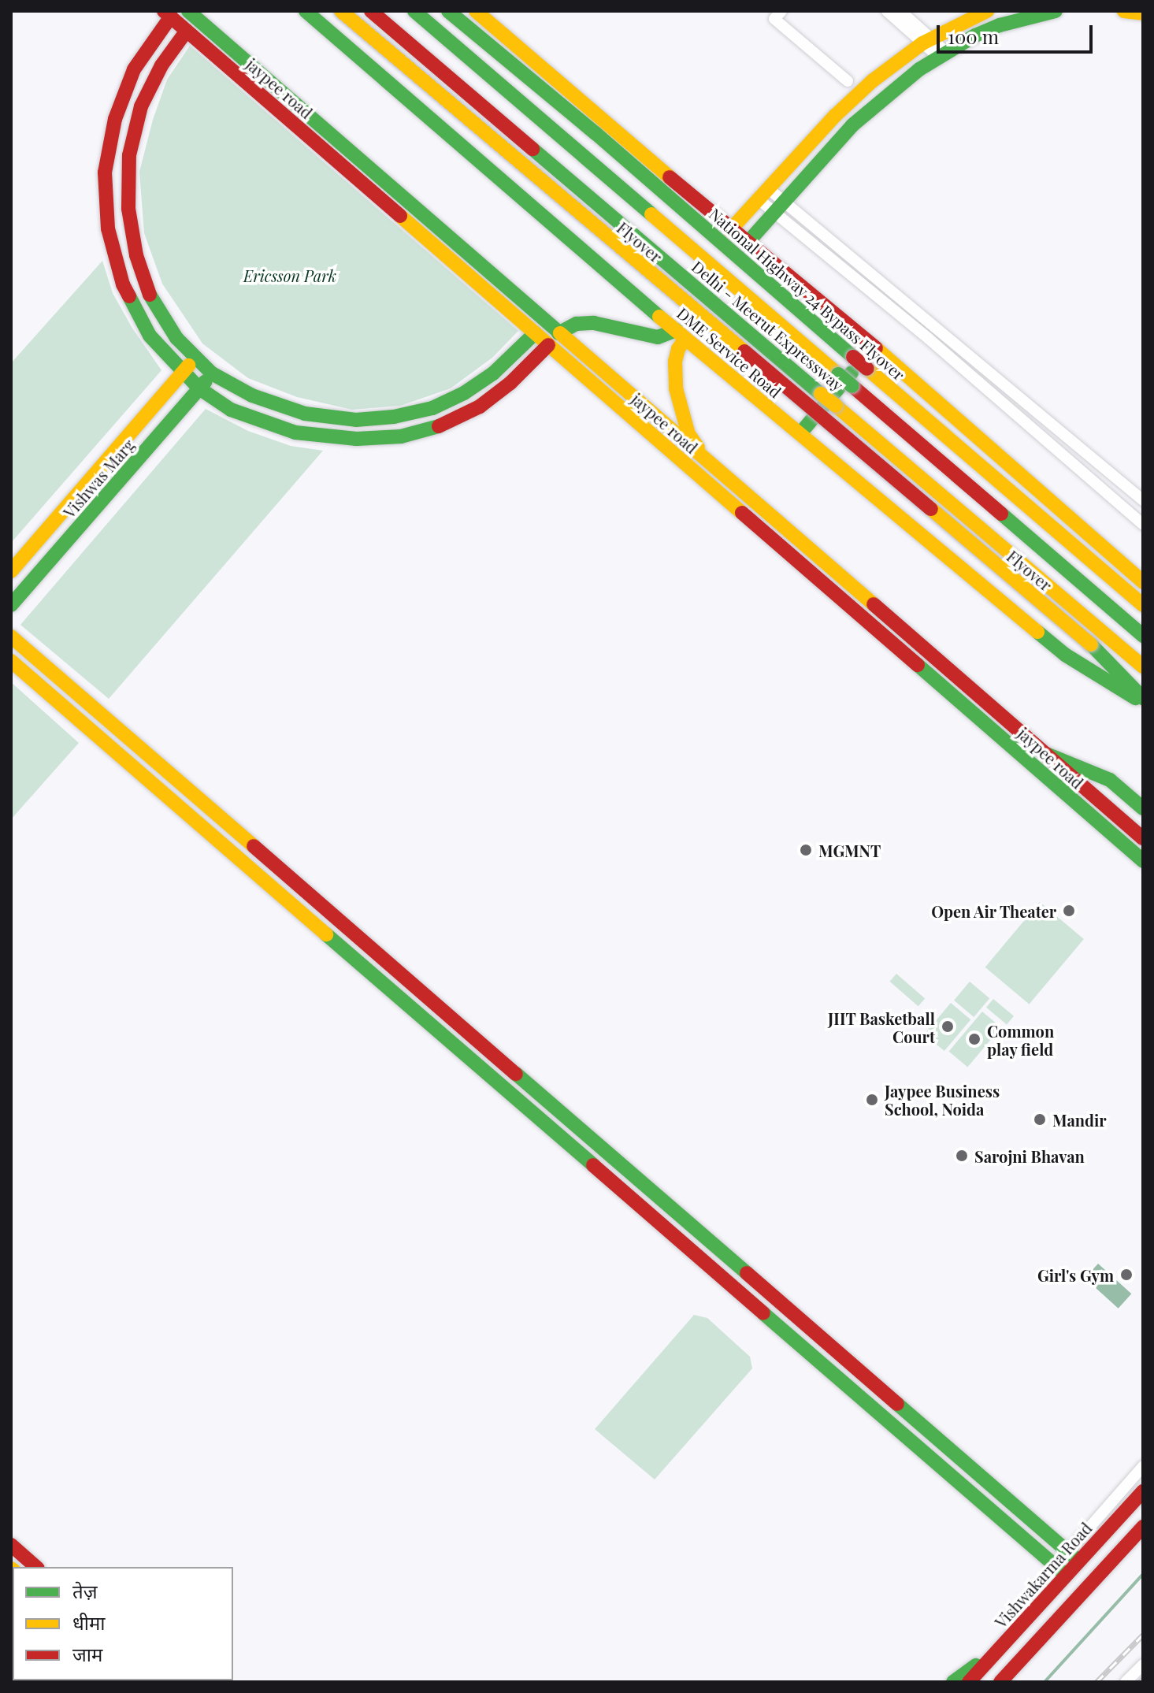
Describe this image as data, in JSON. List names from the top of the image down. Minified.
{"streets":{"main road":["jaypee road","Flyover","National Highway 24 Bypass Flyover","Delhi - Meerut Expressway","DME Service Road","Vishwas Marg","Vishwakarma Road"]},"parks":["Ericsson Park"],"places":["MGMNT","Open Air Theater","JIIT Basketball Court","Common play field","Jaypee Business School, Noida","Mandir","Sarojni Bhavan","Girl's Gym"],"legend":["तेज़","धीमा","जाम"],"scale_bar":"100 m"}
